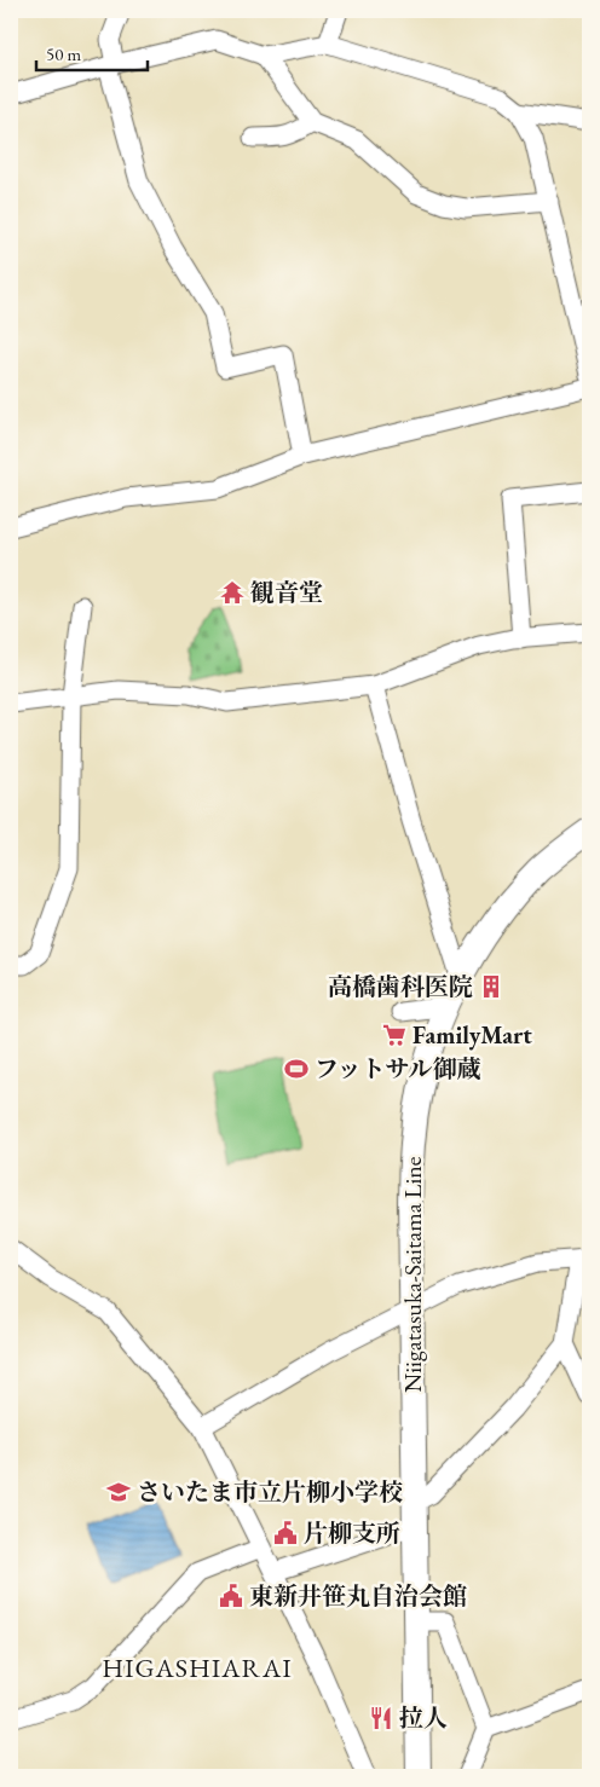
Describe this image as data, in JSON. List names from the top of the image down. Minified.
{"streets":{"main road":["Niigatasuka-Saitama Line"]},"districts":["HIGASHIARAI"],"places":{"temple":["観音堂"],"building":["高橋歯科医院"],"supermarket":["FamilyMart"],"sports":["フットサル御蔵"],"school or university":["さいたま市立片柳小学校"],"public building":["片柳支所","東新井笹丸自治会館"],"restaurant":["拉人"]},"scale_bar":"50 m"}
